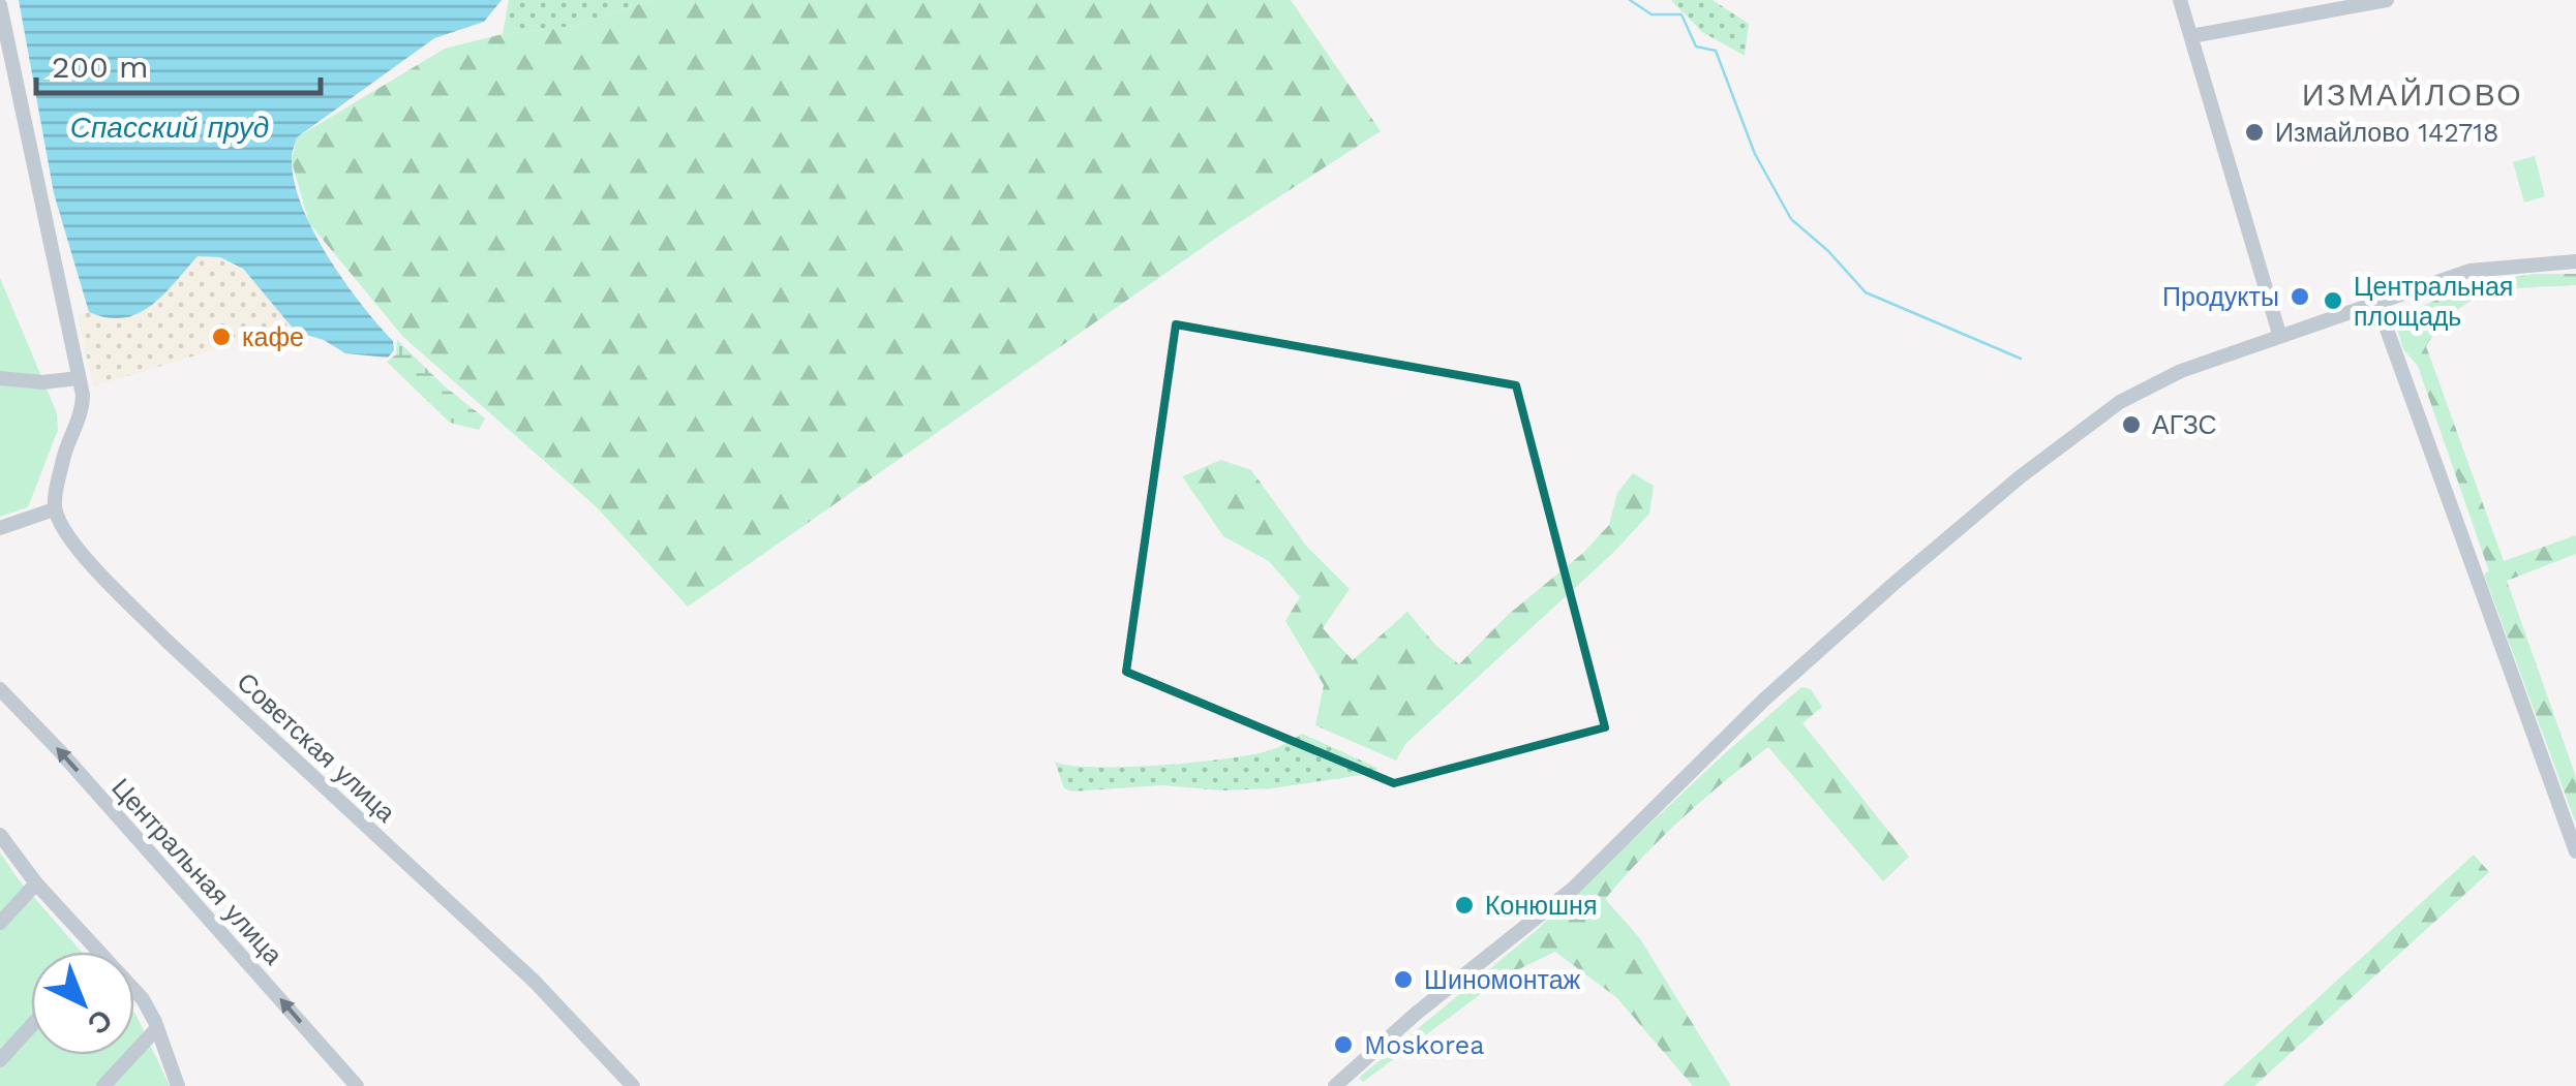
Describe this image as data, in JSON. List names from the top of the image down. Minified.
{"streets":{"street":["Советская улица","Центральная улица"]},"districts":["ИЗМАЙЛОВО"],"water":["Спасский пруд"],"places":["Измайлово 142718","Продукты","Центральная площадь","кафе","АГЗС","Конюшня","Шиномонтаж","Moskorea"],"scale_bar":"200 m","north":"bottom right"}
